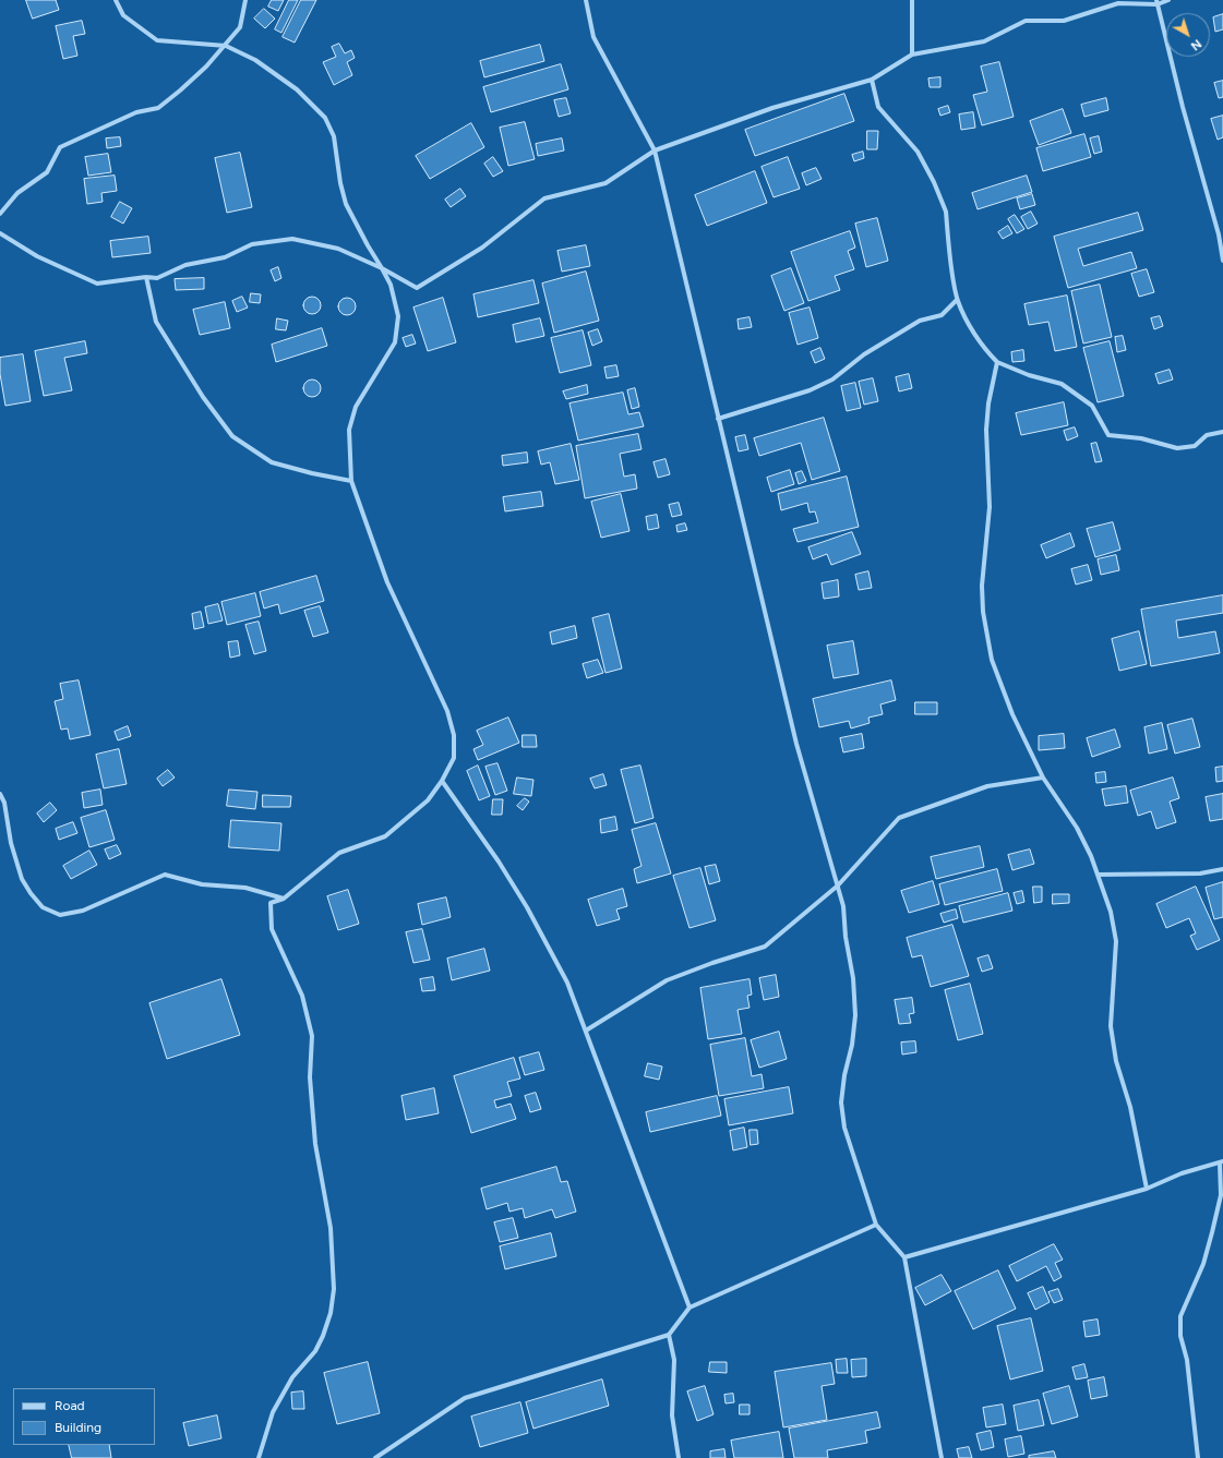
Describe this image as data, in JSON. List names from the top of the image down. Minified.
{"legend":["Road","Building"],"north":"bottom right"}
